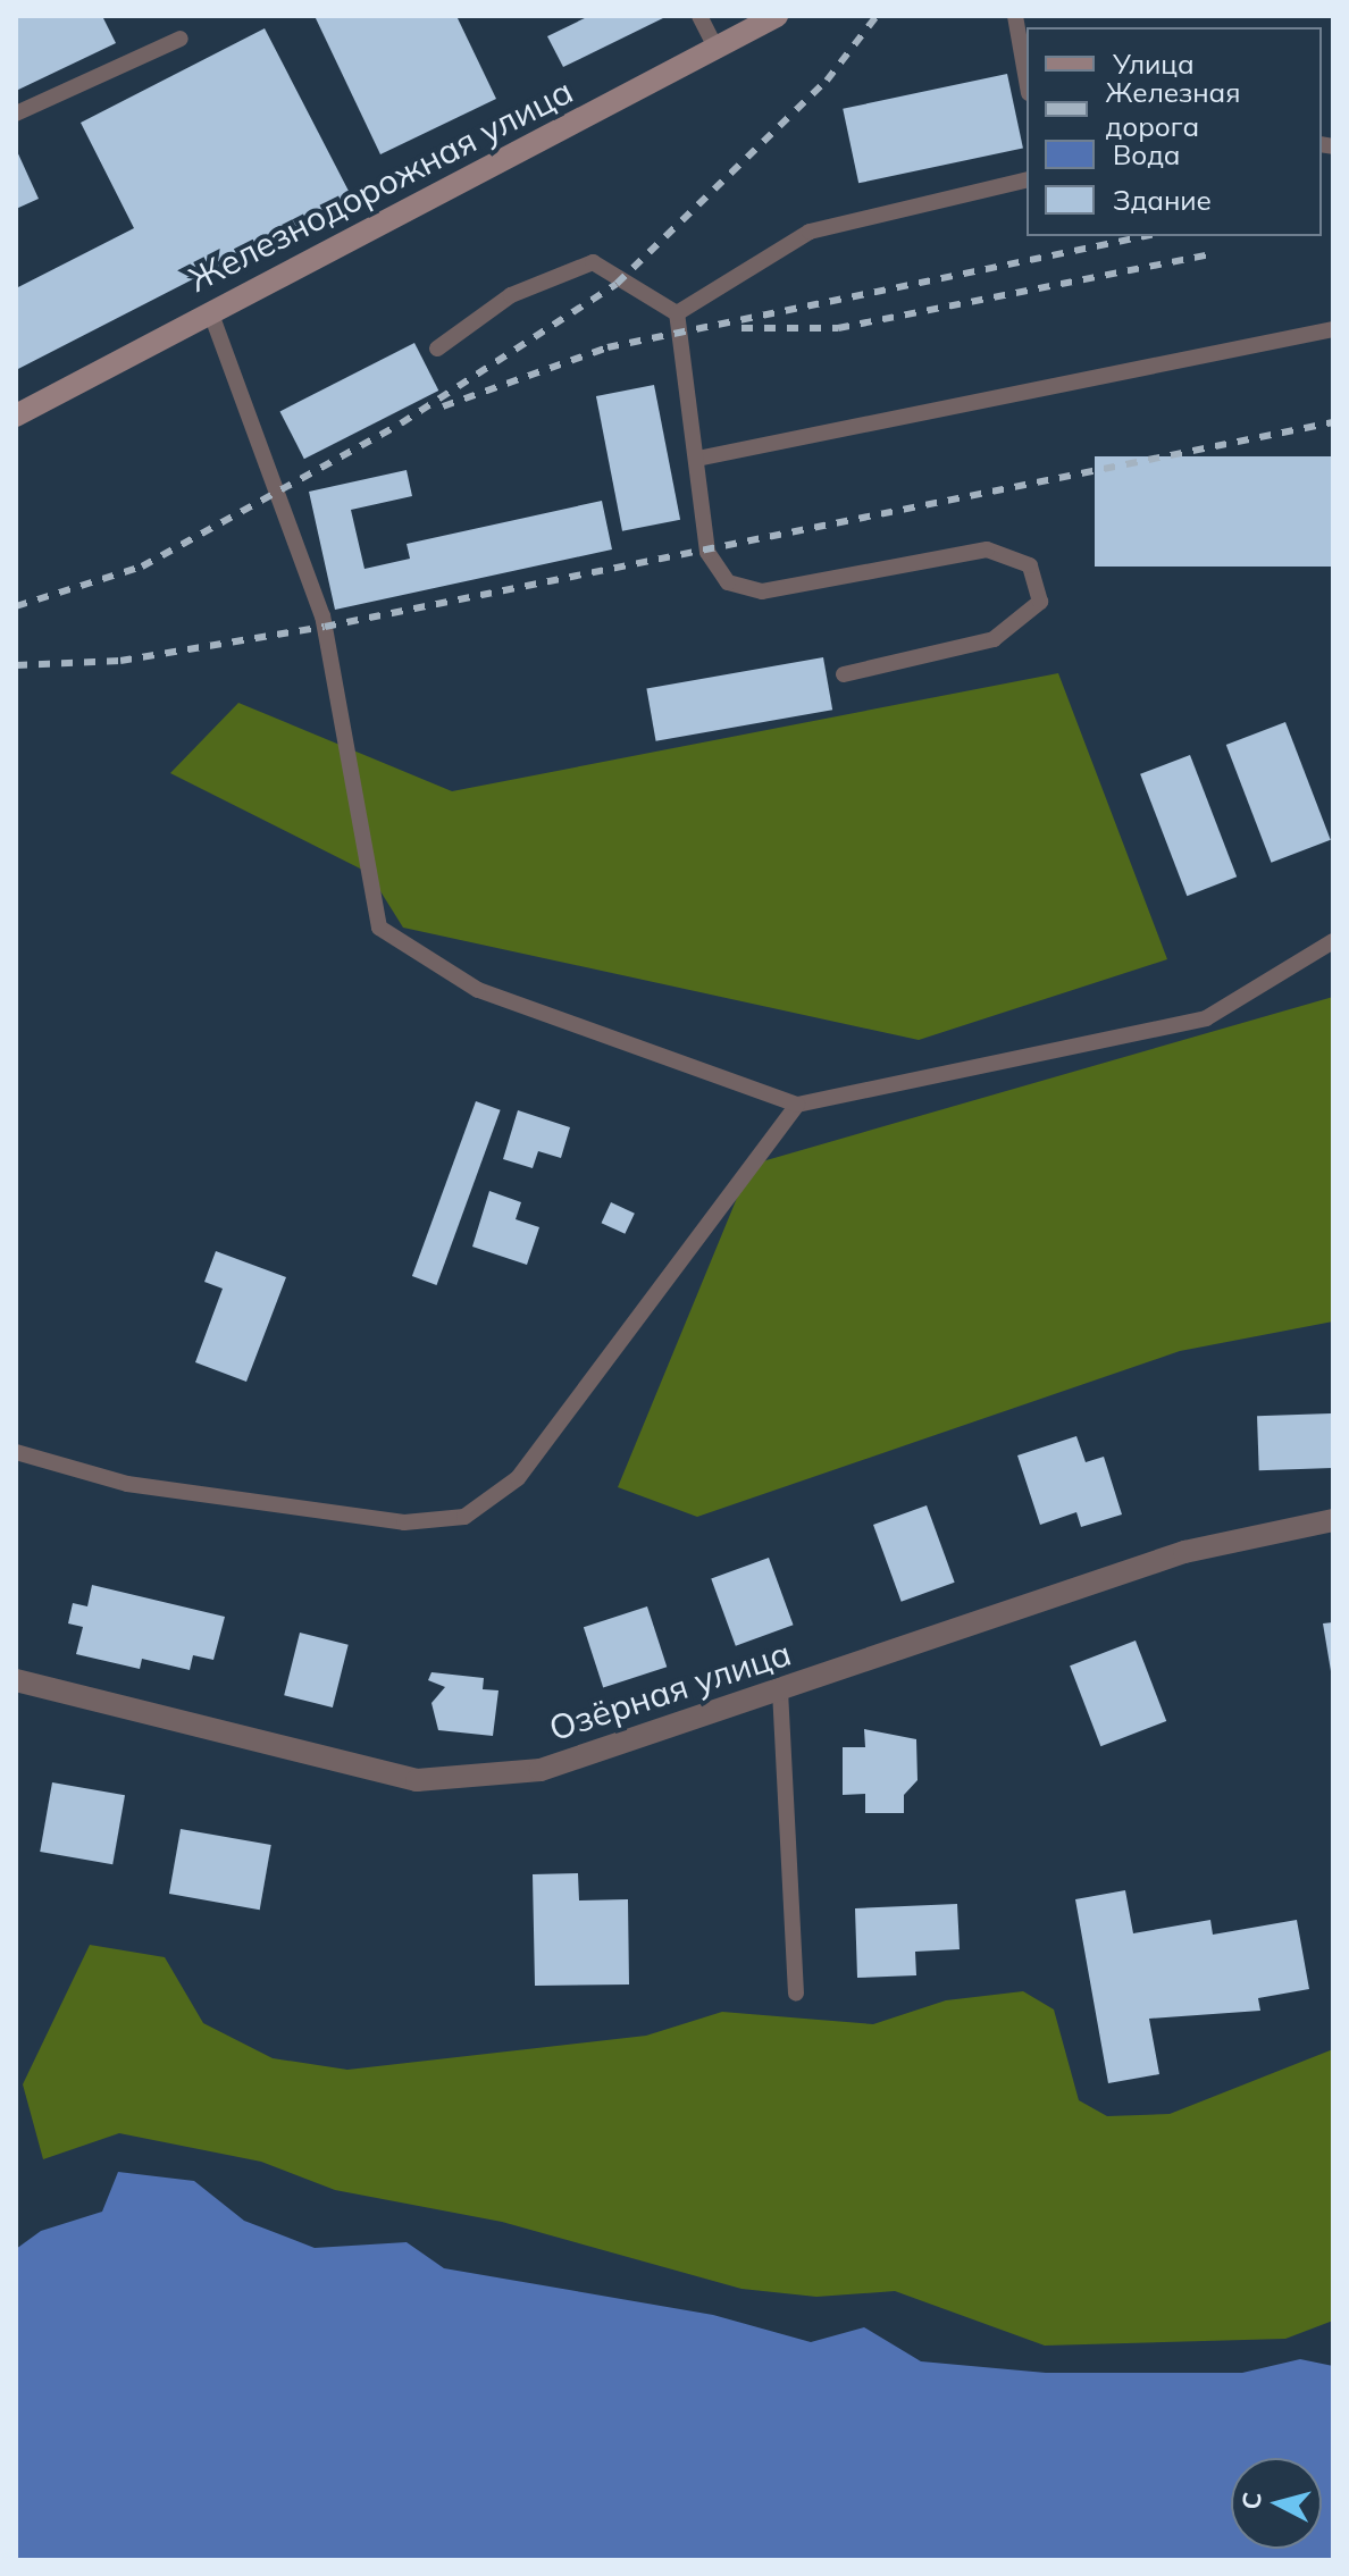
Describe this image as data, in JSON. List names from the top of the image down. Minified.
{"streets":{"street":["Железнодорожная улица","Озёрная улица"]},"legend":["Улица","Железная дорога","Вода","Здание"],"north":"left"}
